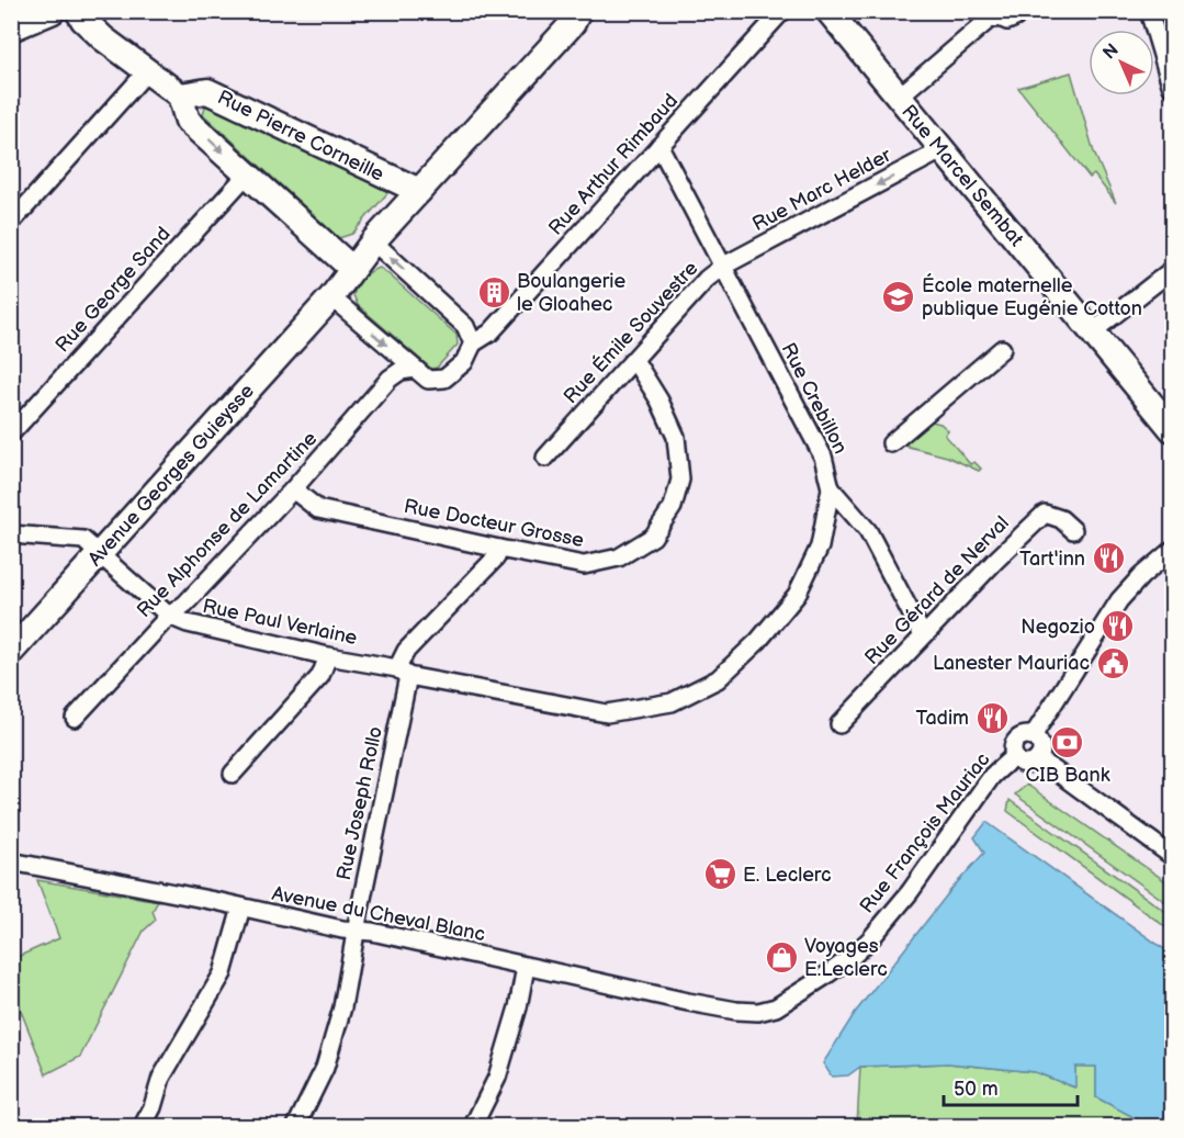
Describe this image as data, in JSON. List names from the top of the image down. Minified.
{"streets":{"street":["Rue Pierre Corneille","Rue Arthur Rimbaud","Rue Marcel Sembat","Rue Marc Helder","Rue George Sand","Rue Émile Souvestre","Rue Crebillon","Avenue Georges Guieysse","Rue Docteur Grosse","Rue Alphonse de Lamartine","Rue Gérard de Nerval","Rue Paul Verlaine","Rue Joseph Rollo","Rue François Mauriac","Avenue du Cheval Blanc"]},"crossings":[["Rue Pierre Corneille","Rue George Sand"],["Rue Pierre Corneille","Avenue Georges Guieysse"],["Rue Arthur Rimbaud","Rue Crebillon"],["Rue Arthur Rimbaud","Rue Alphonse de Lamartine"],["Rue Marcel Sembat","Rue Marc Helder"],["Rue Marc Helder","Rue Émile Souvestre"],["Rue Marc Helder","Rue Crebillon"],["Rue Émile Souvestre","Rue Crebillon"],["Rue Émile Souvestre","Rue Docteur Grosse"],["Rue Crebillon","Rue Paul Verlaine"],["Rue Crebillon","Rue Joseph Rollo"],["Avenue Georges Guieysse","Rue Paul Verlaine"],["Rue Docteur Grosse","Rue Alphonse de Lamartine"],["Rue Alphonse de Lamartine","Rue Paul Verlaine"],["Rue Paul Verlaine","Rue Joseph Rollo"],["Rue Joseph Rollo","Avenue du Cheval Blanc"],["Rue François Mauriac","Avenue du Cheval Blanc"]],"one_way":["Rue Marc Helder"],"places":{"building":["Boulangerie le Gloahec"],"school or university":["École maternelle publique Eugénie Cotton"],"restaurant":["Tart'inn","Negozio","Tadim"],"public building":["Lanester Mauriac"],"bank":["CIB Bank"],"supermarket":["E. Leclerc"],"shop":["Voyages E.Leclerc"]},"scale_bar":"50 m","north":"top left"}
